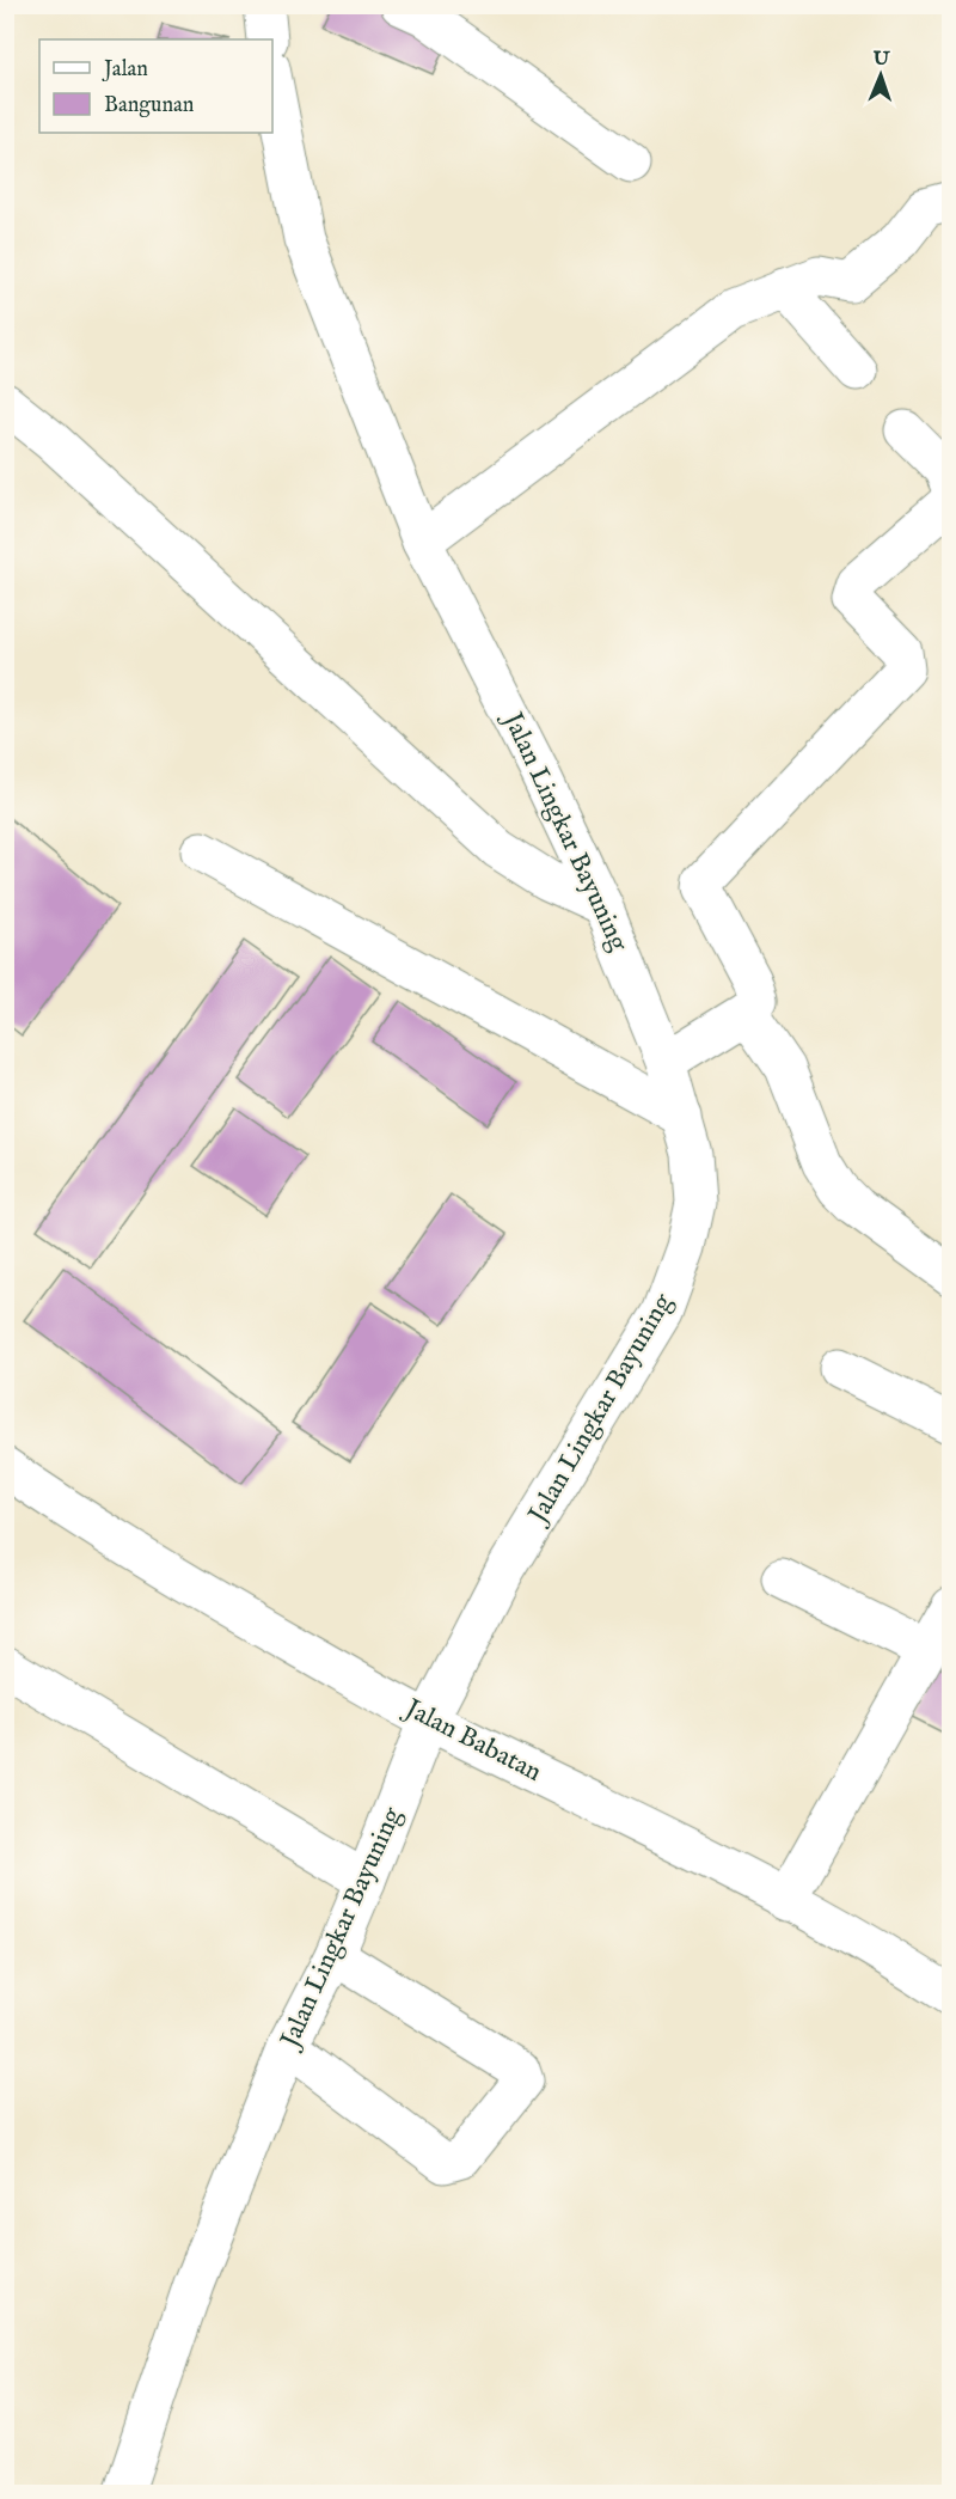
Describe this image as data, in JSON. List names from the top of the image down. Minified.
{"streets":{"street":["Jalan Lingkar Bayuning","Jalan Babatan"]},"crossings":[["Jalan Lingkar Bayuning","Jalan Babatan"]],"legend":["Jalan","Bangunan"],"north":"top"}
